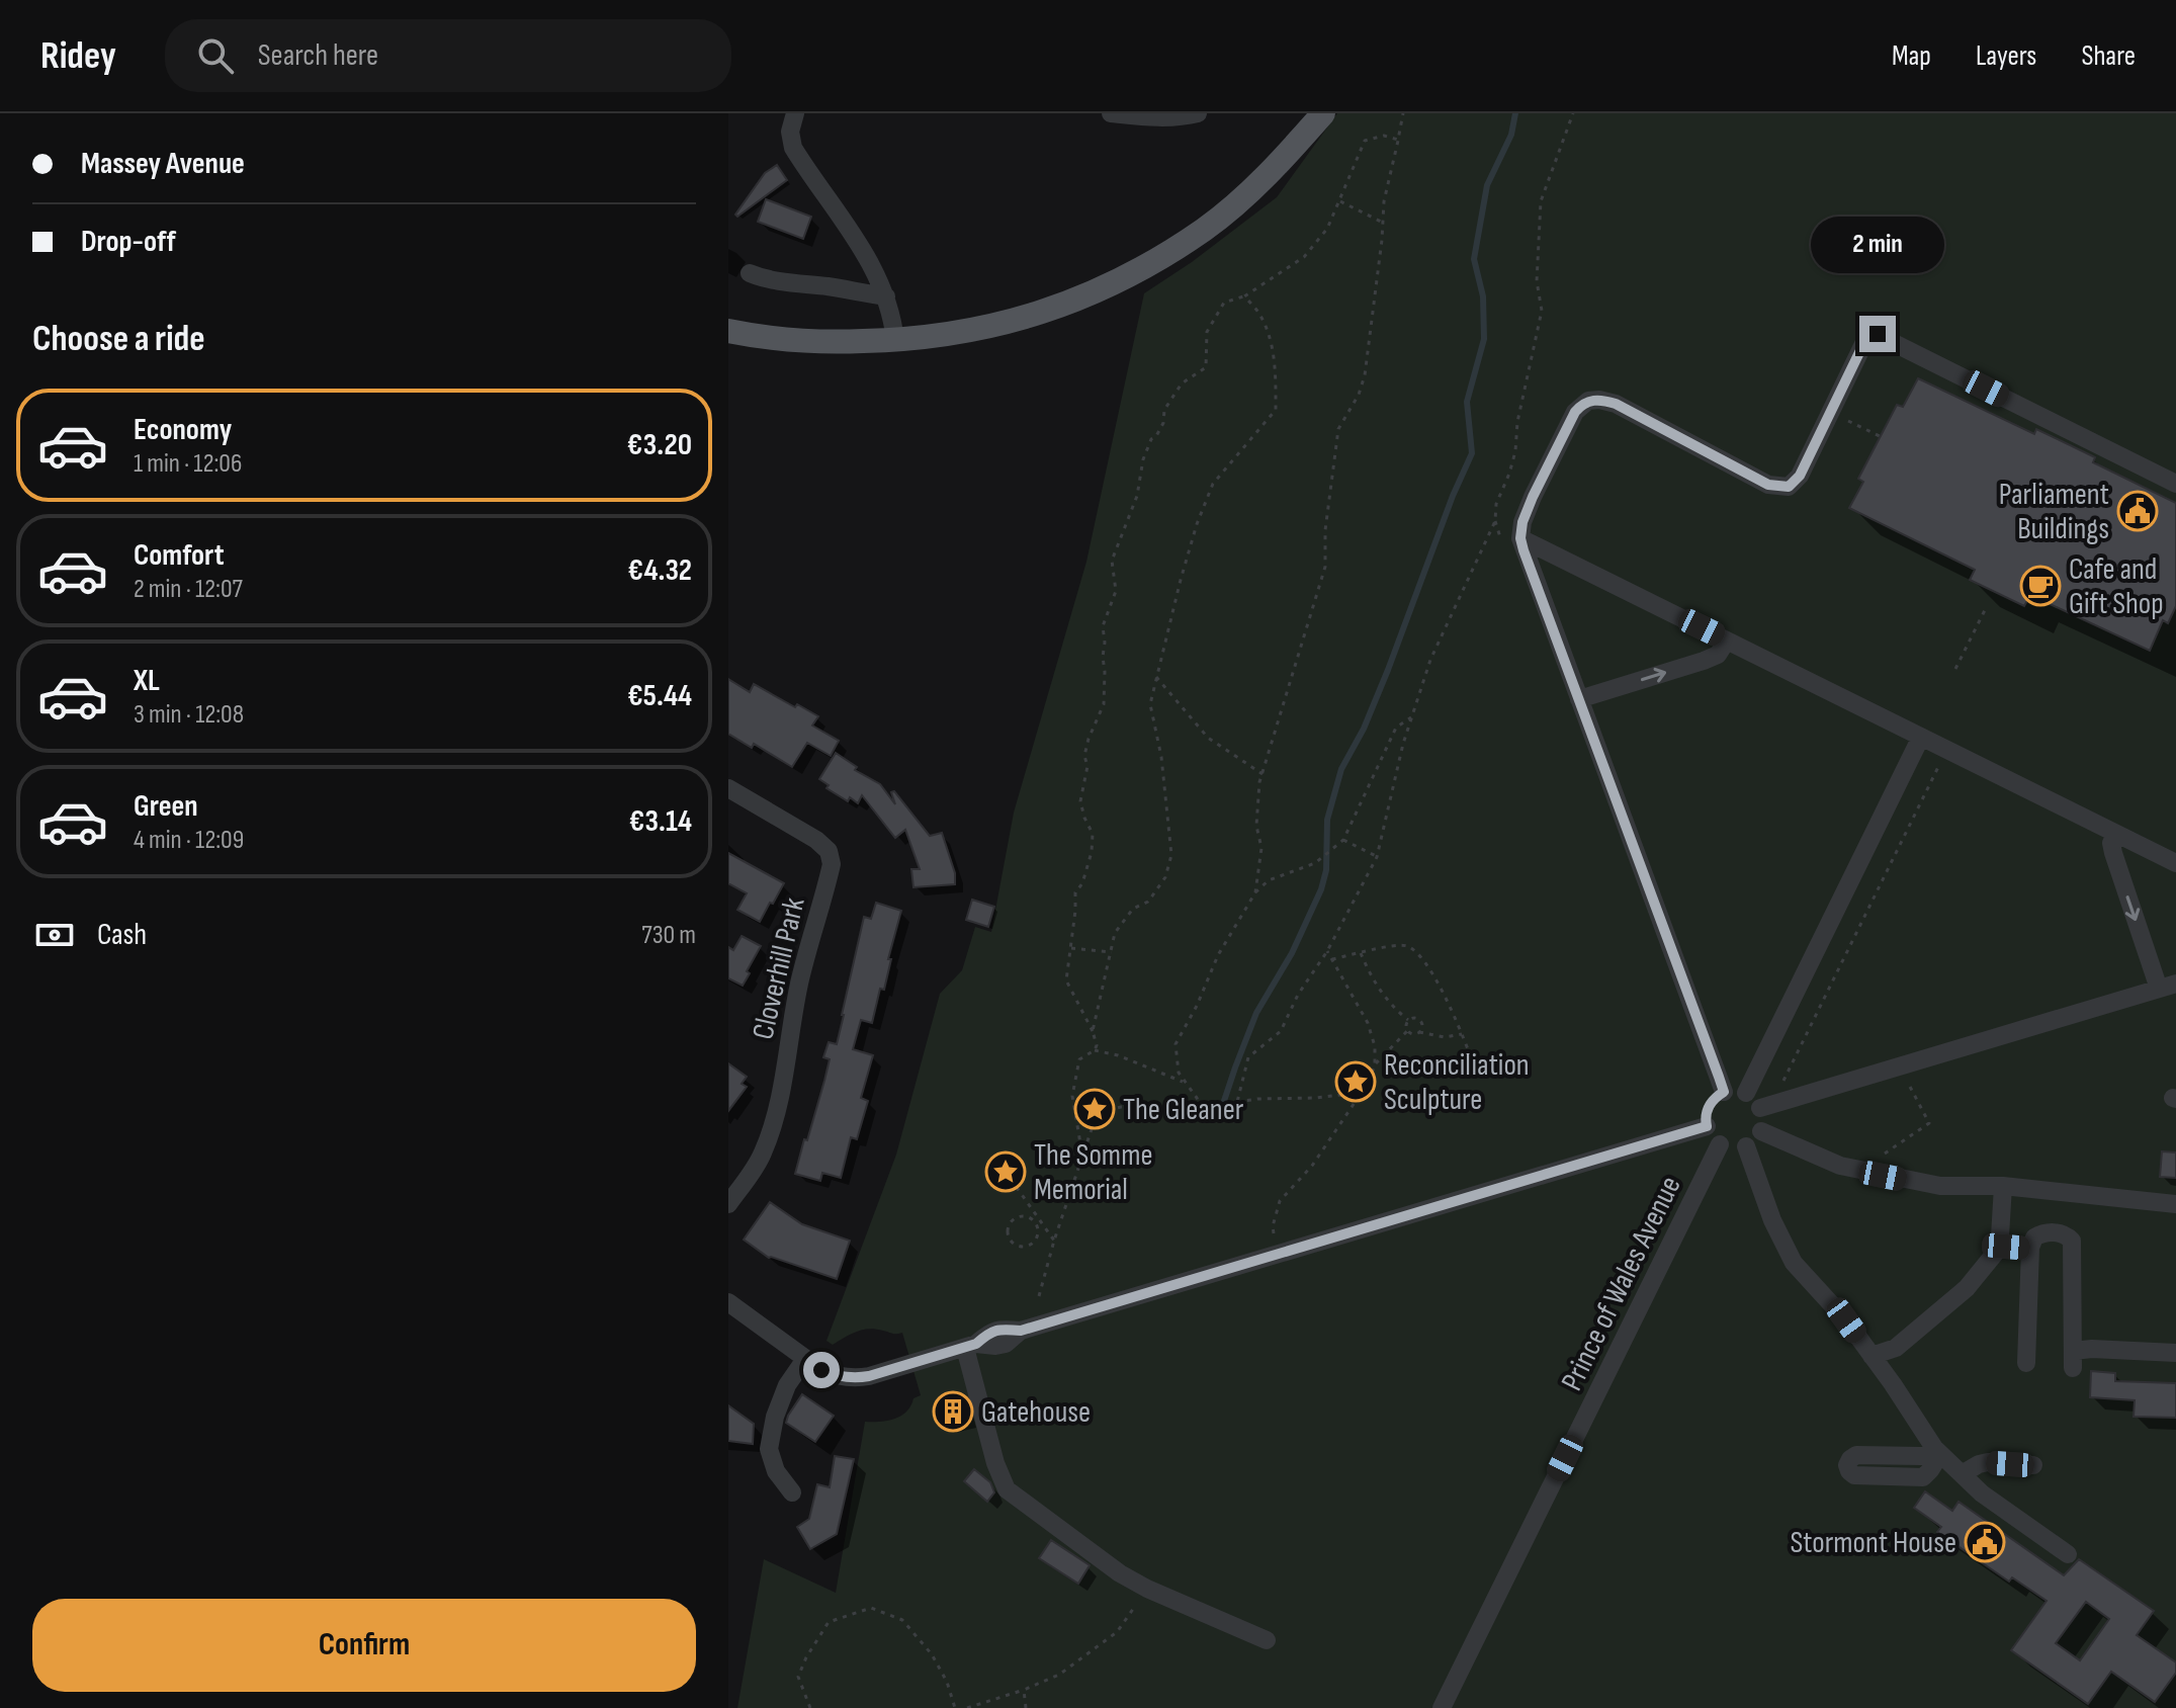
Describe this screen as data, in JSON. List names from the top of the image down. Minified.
{"streets":{"street":["Cloverhill Park","Prince of Wales Avenue"]},"places":{"public building":["Parliament Buildings","Stormont House"],"cafe":["Cafe and Gift Shop"],"place":["Reconciliation Sculpture","The Gleaner","The Somme Memorial"],"building":["Gatehouse"]},"page":{"header":"Ridey","search":"Search here","nav":["Map","Layers","Share"],"banner":["Massey Avenue","Drop-off"],"bubble":"2 min","heading":"Choose a ride","list":[{"name":"Economy","note":"1 min · 12:06","value":"€3.20"},{"name":"Comfort","note":"2 min · 12:07","value":"€4.32"},{"name":"XL","note":"3 min · 12:08","value":"€5.44"},{"name":"Green","note":"4 min · 12:09","value":"€3.14"}],"pay":["Cash","730 m"],"buttons":"Confirm"}}
